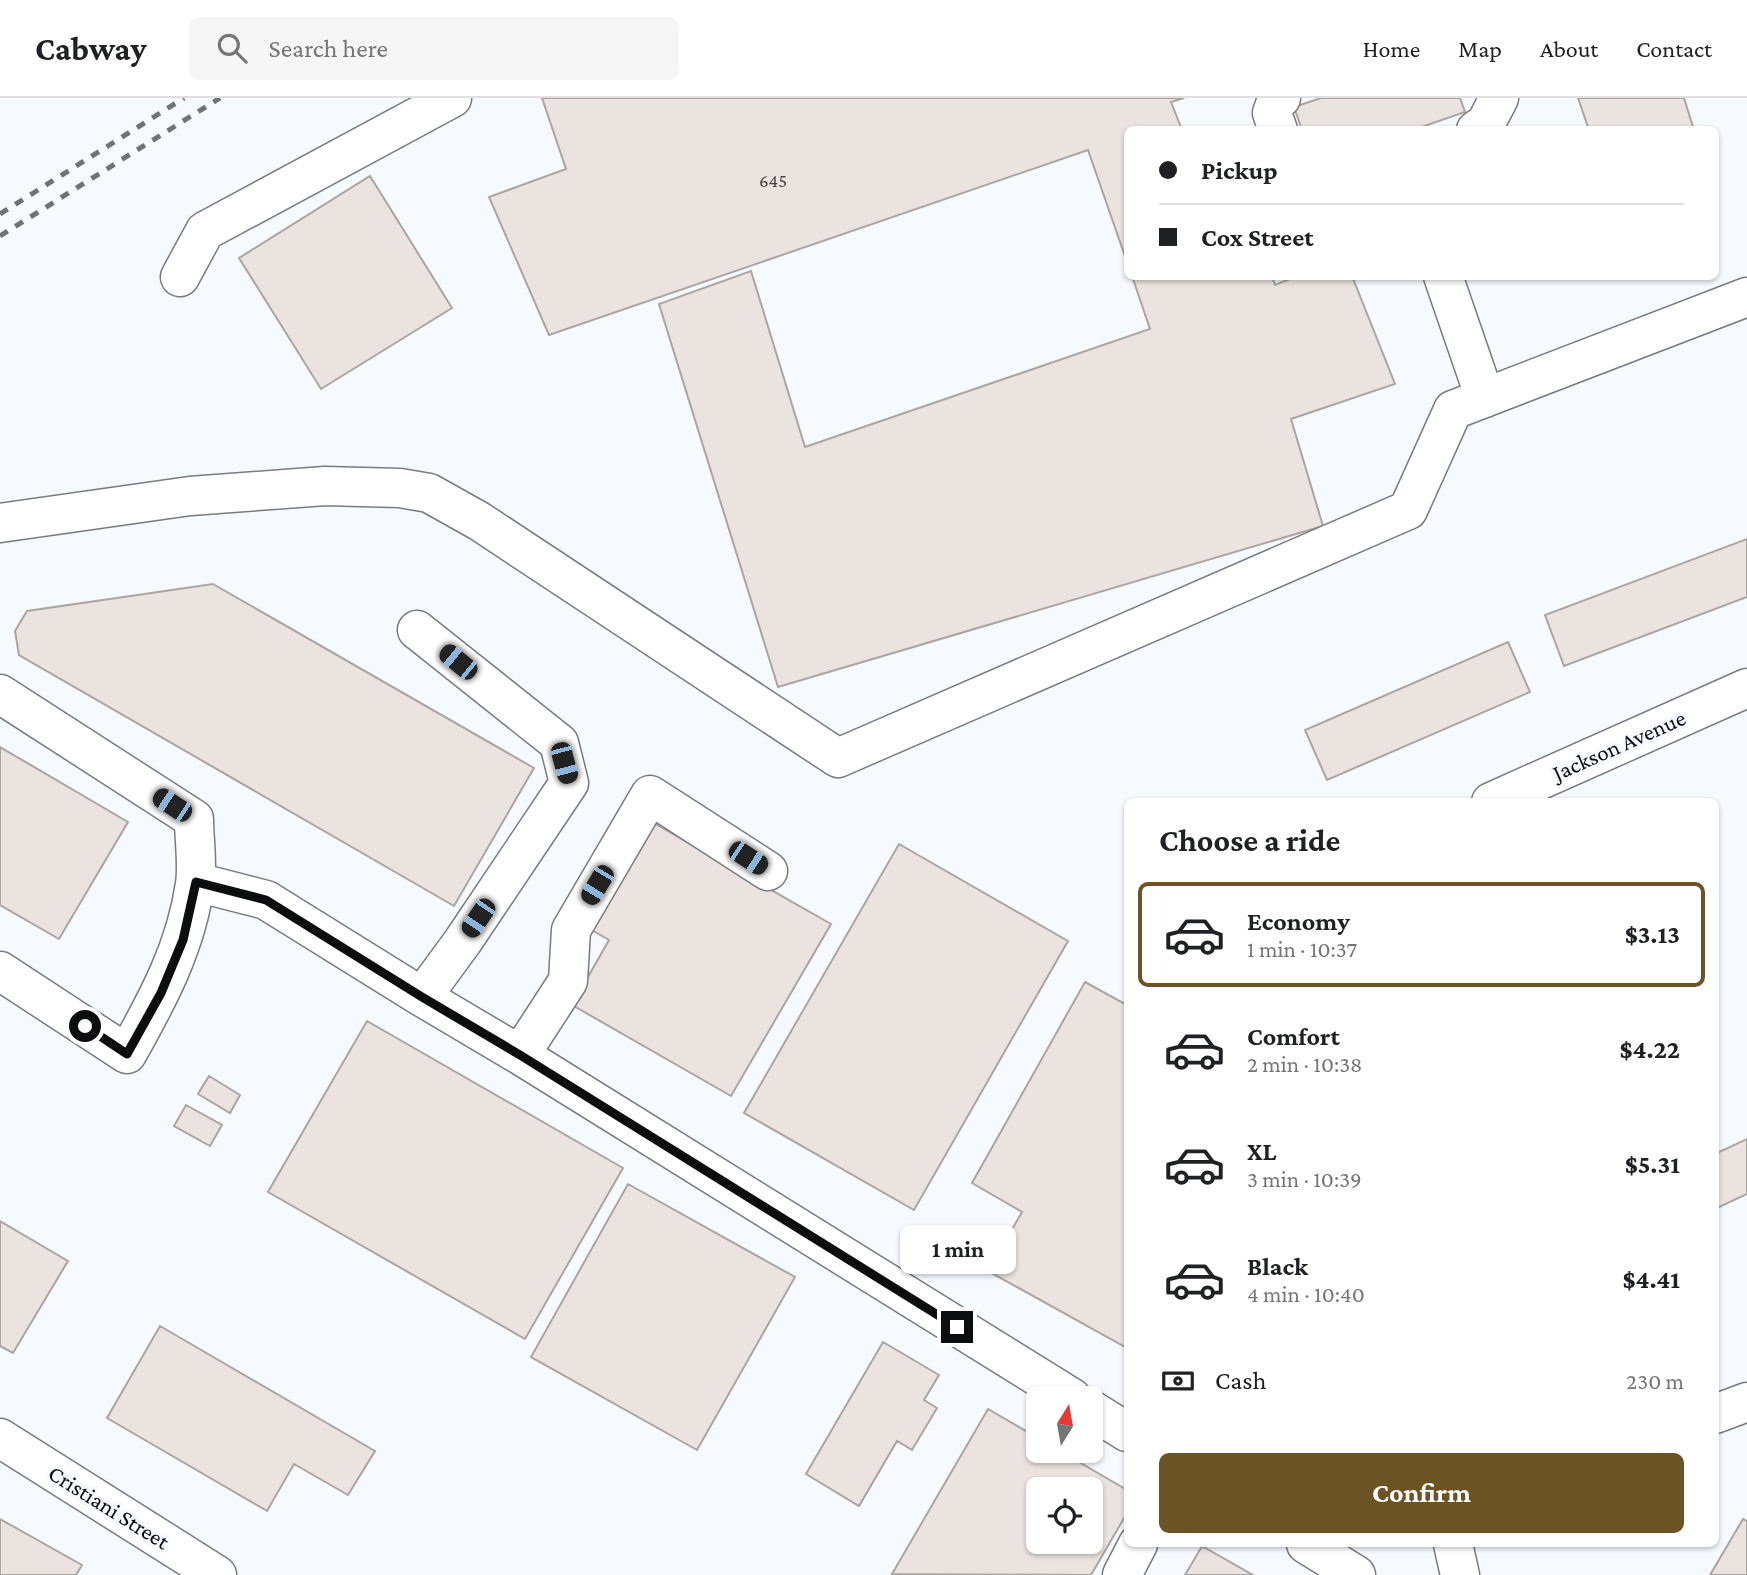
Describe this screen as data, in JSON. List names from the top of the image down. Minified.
{"streets":{"street":["Jackson Avenue","Cristiani Street"]},"house_numbers":["645"],"north":"top","page":{"header":"Cabway","search":"Search here","nav":["Home","Map","About","Contact"],"banner":["Pickup","Cox Street"],"heading":"Choose a ride","list":[{"name":"Economy","note":"1 min · 10:37","value":"$3.13"},{"name":"Comfort","note":"2 min · 10:38","value":"$4.22"},{"name":"XL","note":"3 min · 10:39","value":"$5.31"},{"name":"Black","note":"4 min · 10:40","value":"$4.41"}],"bubble":"1 min","pay":["Cash","230 m"],"buttons":"Confirm"}}
